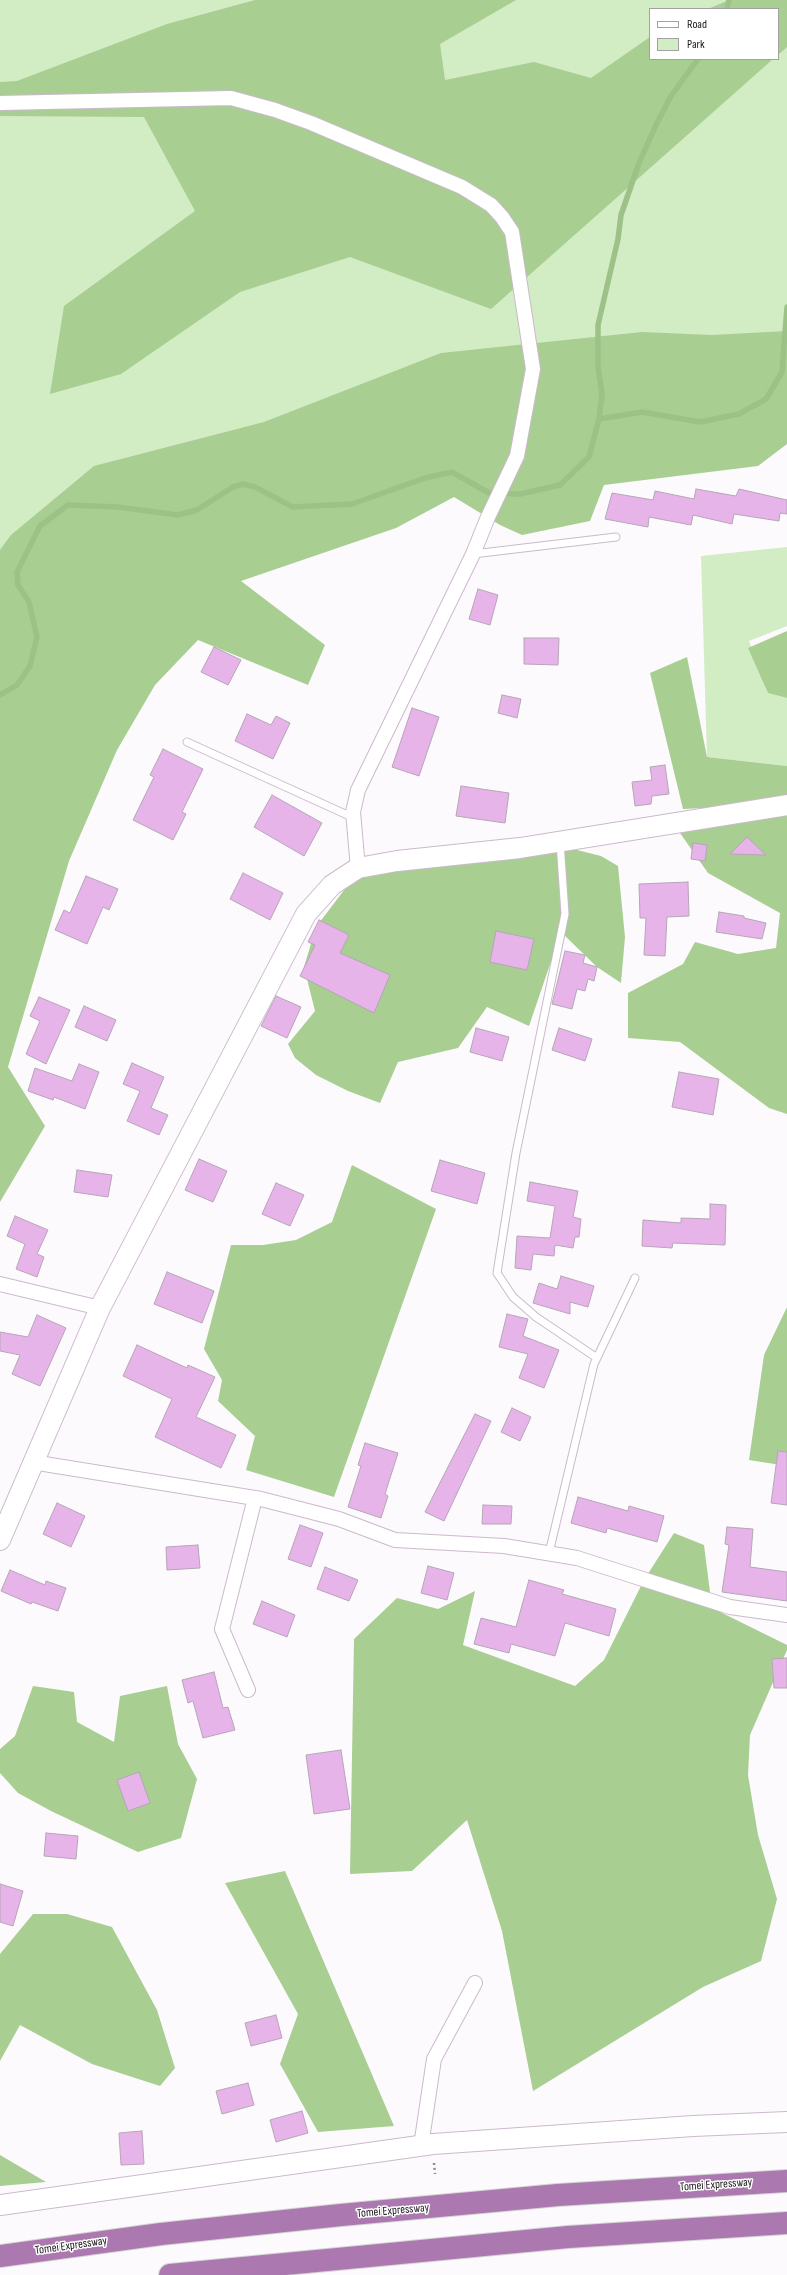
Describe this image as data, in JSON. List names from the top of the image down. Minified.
{"streets":{"highway":["Tomei Expressway"]},"legend":["Road","Park"]}
